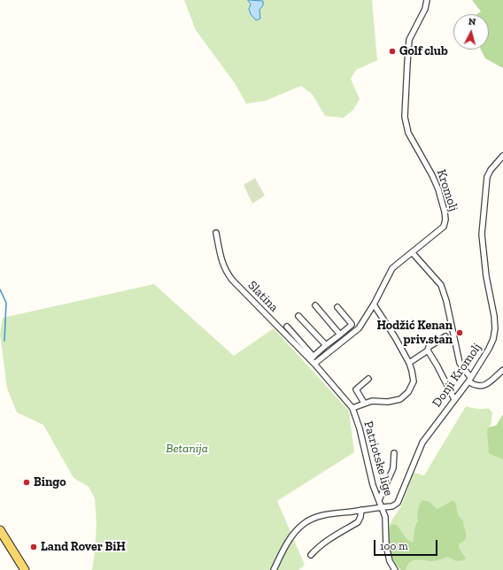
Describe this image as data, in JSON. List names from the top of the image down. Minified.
{"streets":{"street":["Kromolj","Slatina","Donji Kromolj","Patriotske lige"]},"crossings":[["Kromolj","Slatina"],["Kromolj","Patriotske lige"],["Slatina","Patriotske lige"],["Donji Kromolj","Patriotske lige"]],"parks":["Betanija"],"places":["Golf club","Hodžić Kenan priv.stan","Bingo","Land Rover BiH"],"scale_bar":"100 m","north":"top"}
